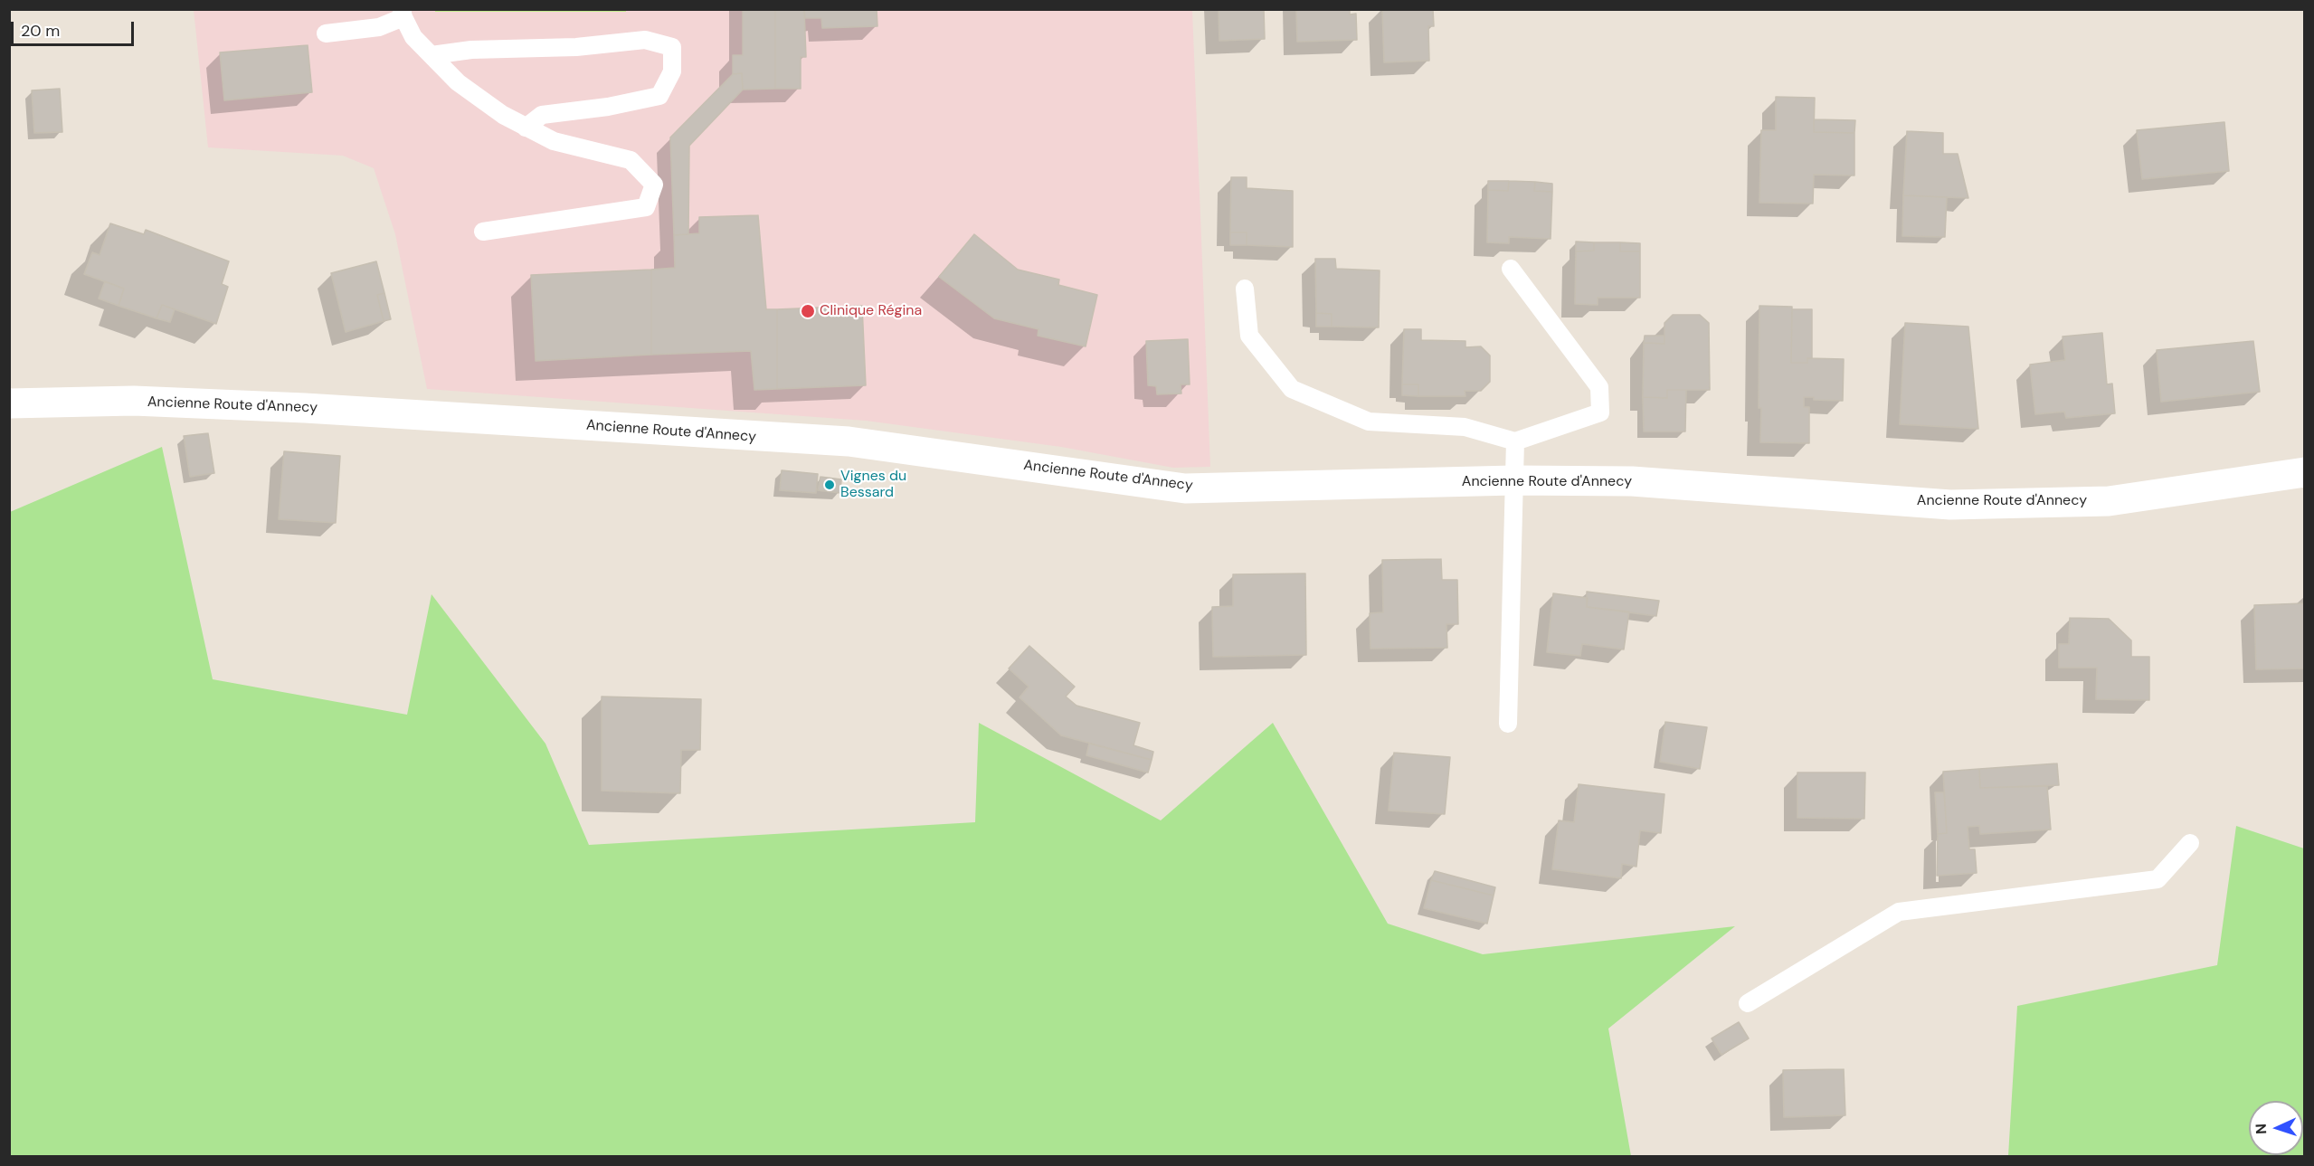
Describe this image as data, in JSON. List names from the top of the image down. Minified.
{"streets":{"street":["Ancienne Route d'Annecy"]},"places":["Clinique Régina","Vignes du Bessard"],"scale_bar":"20 m","north":"left"}
